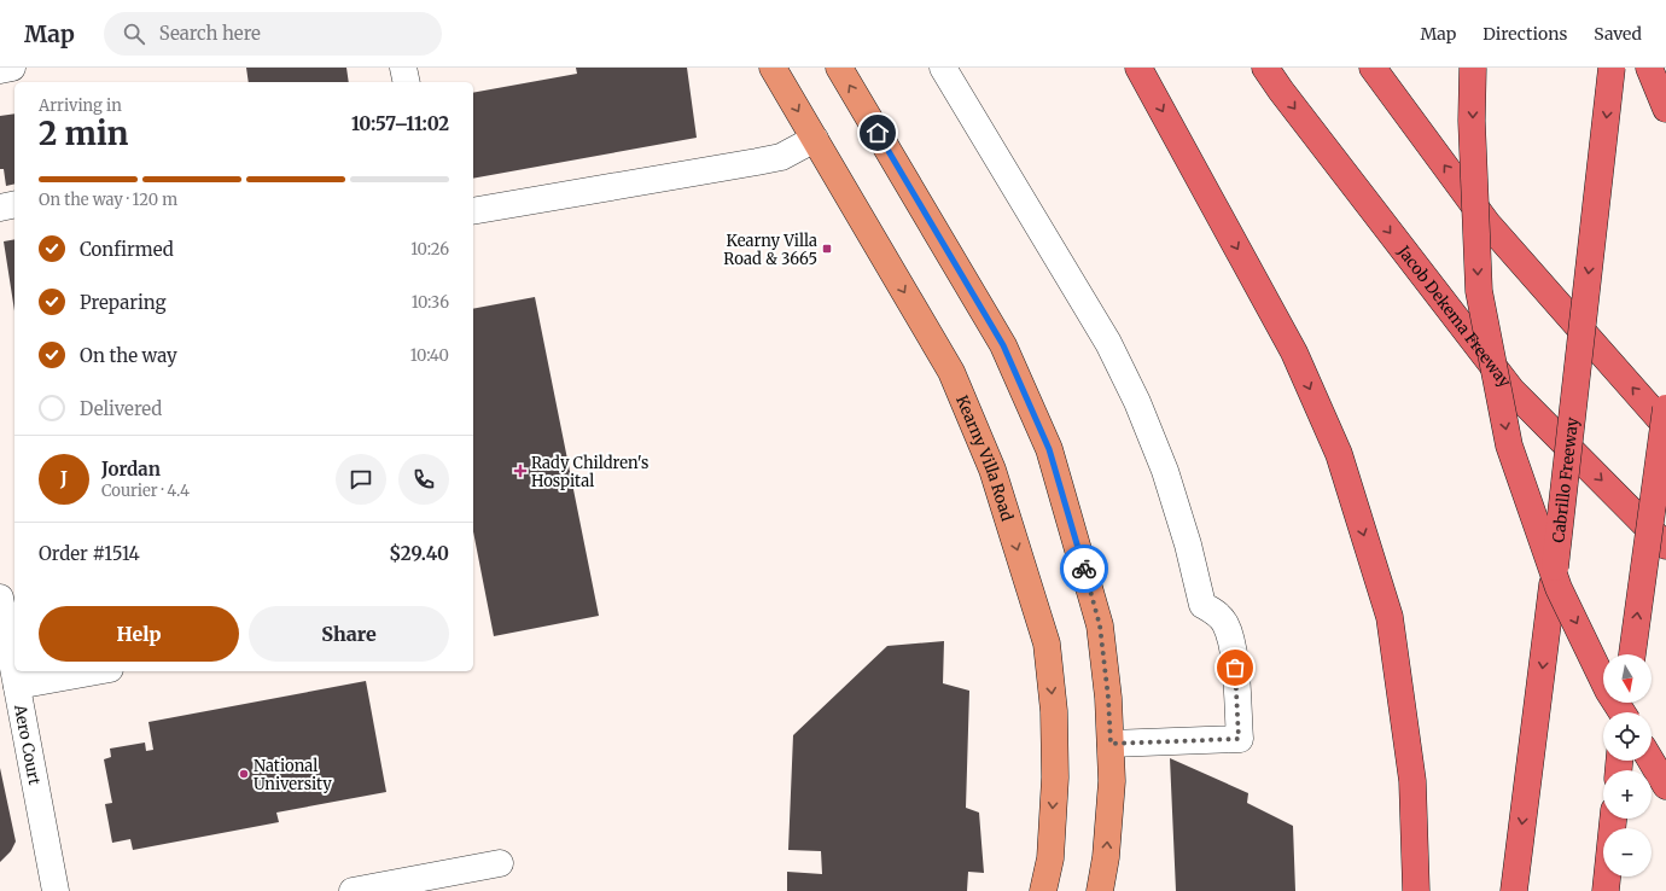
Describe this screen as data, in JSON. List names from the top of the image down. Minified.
{"streets":{"highway":["Jacob Dekema Freeway","Cabrillo Freeway"],"main road":["Kearny Villa Road"],"street":["Aero Court"]},"places":{"transit":["Kearny Villa Road & 3665"],"health":["Rady Children's Hospital"],"other":["National University"]},"north":"bottom","page":{"header":"Map","search":"Search here","nav":["Map","Directions","Saved"],"heading":["2 min","Arriving in","10:57–11:02"],"panel":["Jordan","Courier · 4.4","Order #1514","$29.40"],"bar":"On the way · 120 m","list":[["Confirmed","10:26"],["Preparing","10:36"],["On the way","10:40"],"Delivered"],"round":"J","buttons":["Help","Share"],"map_buttons":["+","−"]}}
